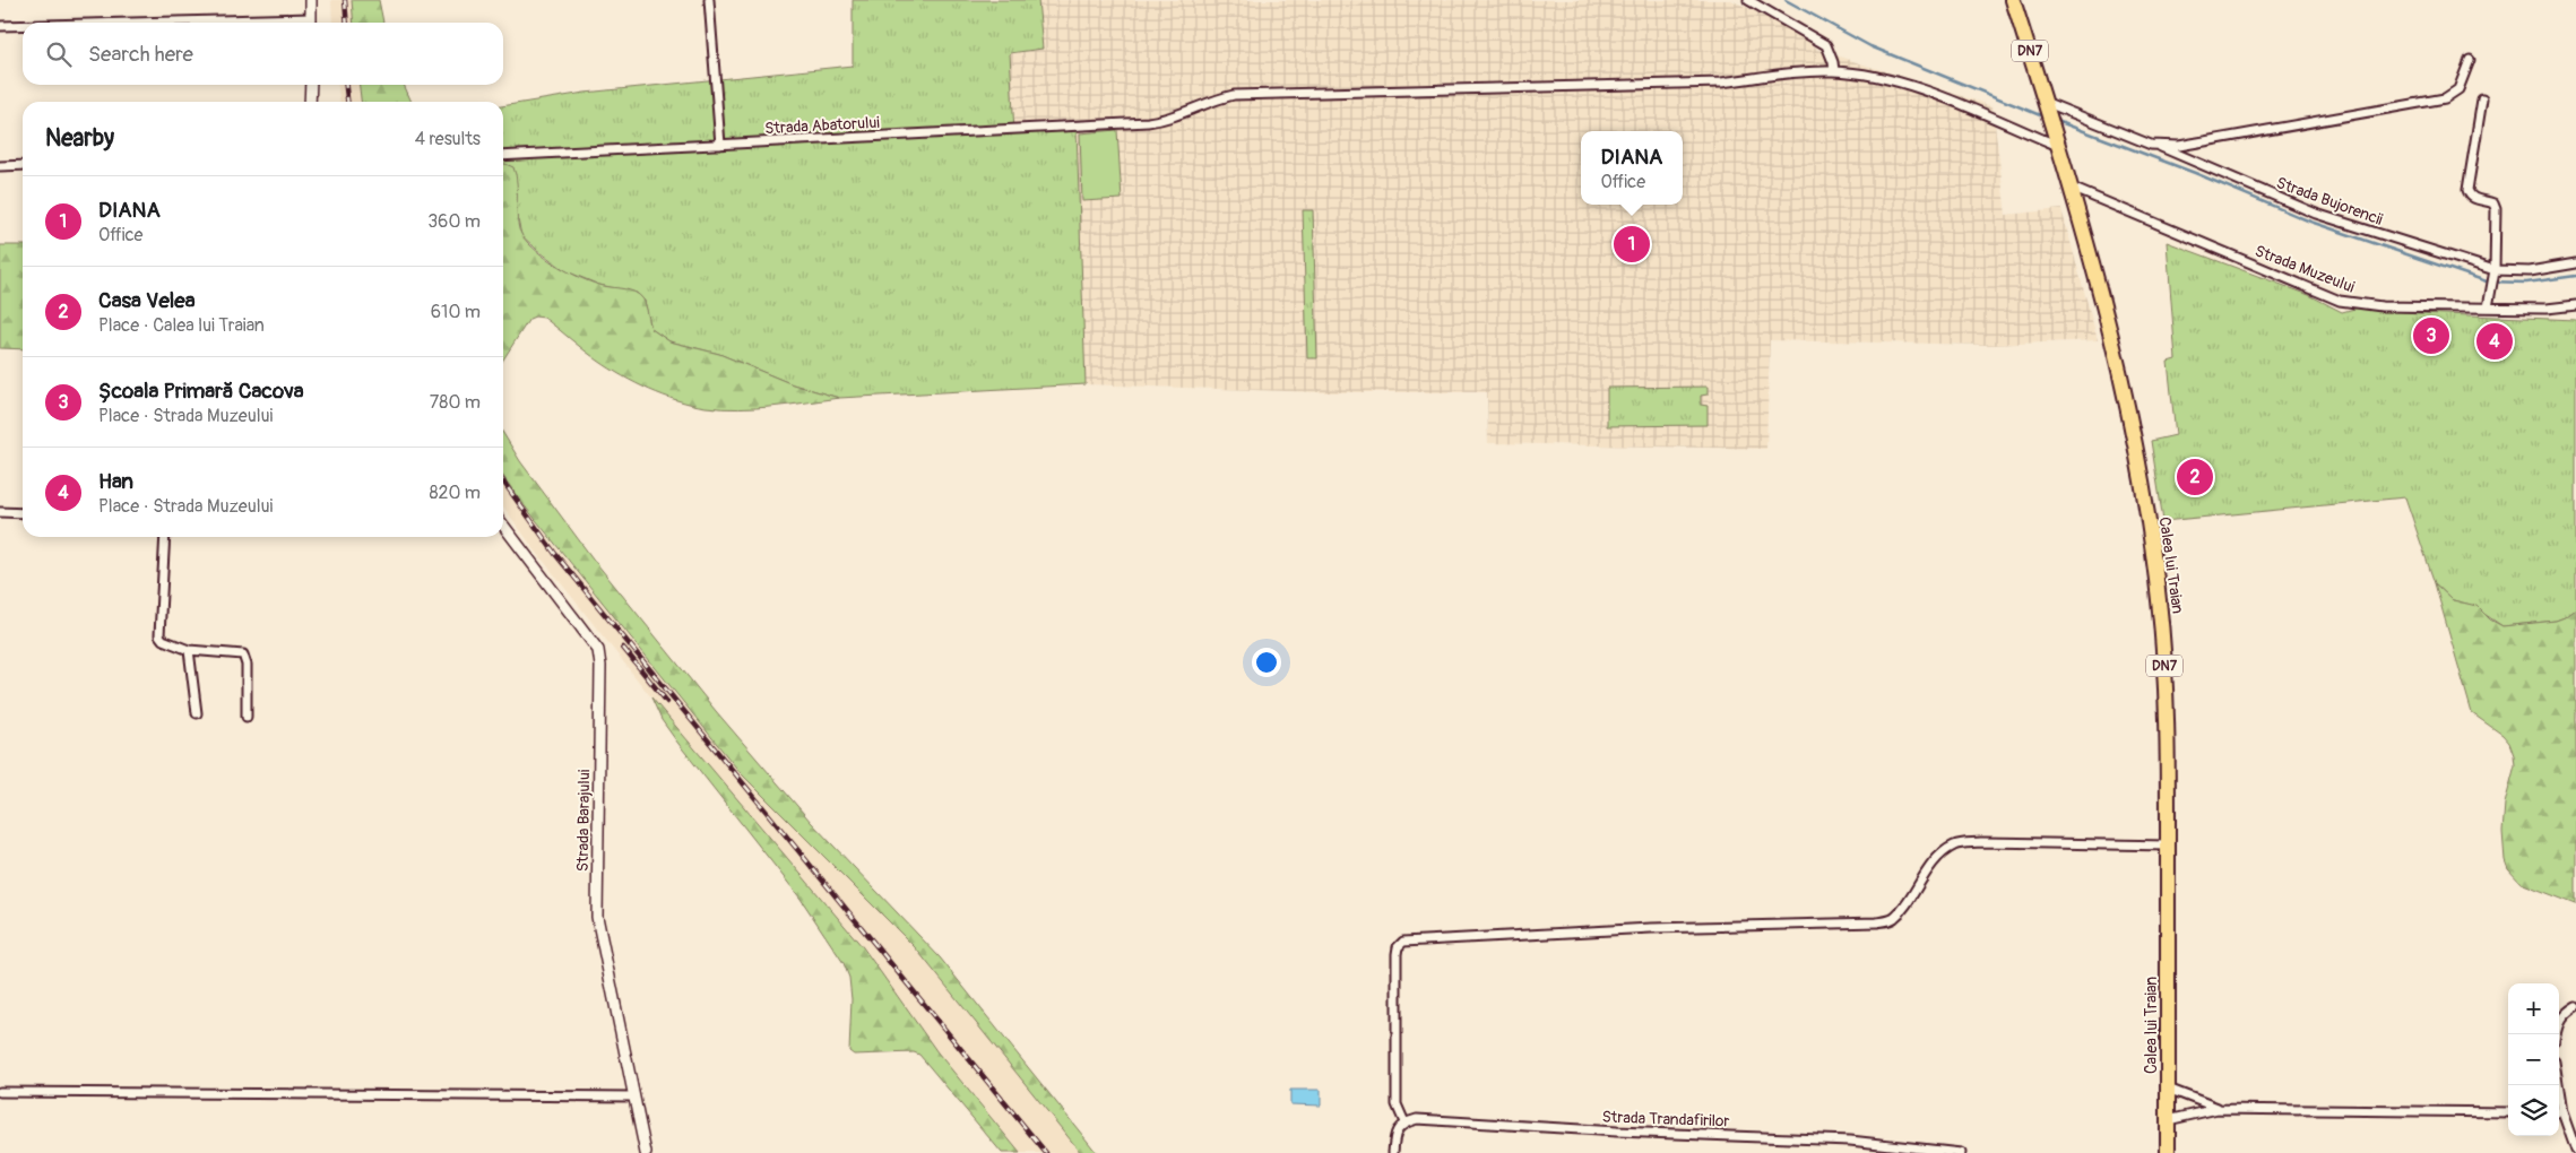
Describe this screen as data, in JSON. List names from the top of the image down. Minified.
{"streets":{"highway":["DN7","Calea lui Traian"],"street":["Strada Abatorului","Strada Bujorencii","Strada Muzeului","Strada Barajului","Strada Trandafirilor"]},"crossings":[["Strada Abatorului","Calea lui Traian"],["Strada Bujorencii","Calea lui Traian"],["Strada Muzeului","Calea lui Traian"]],"page":{"search":"Search here","heading":["Nearby","4 results"],"popup":["DIANA","Office"],"list":[{"mark":"1","name":"DIANA","note":"Office","value":"360 m"},{"mark":"2","name":"Casa Velea","note":"Place · Calea lui Traian","value":"610 m"},{"mark":"3","name":"Școala Primară Cacova","note":"Place · Strada Muzeului","value":"780 m"},{"mark":"4","name":"Han","note":"Place · Strada Muzeului","value":"820 m"}],"pins":["1","3","4","2"],"map_buttons":["+","−"]}}
